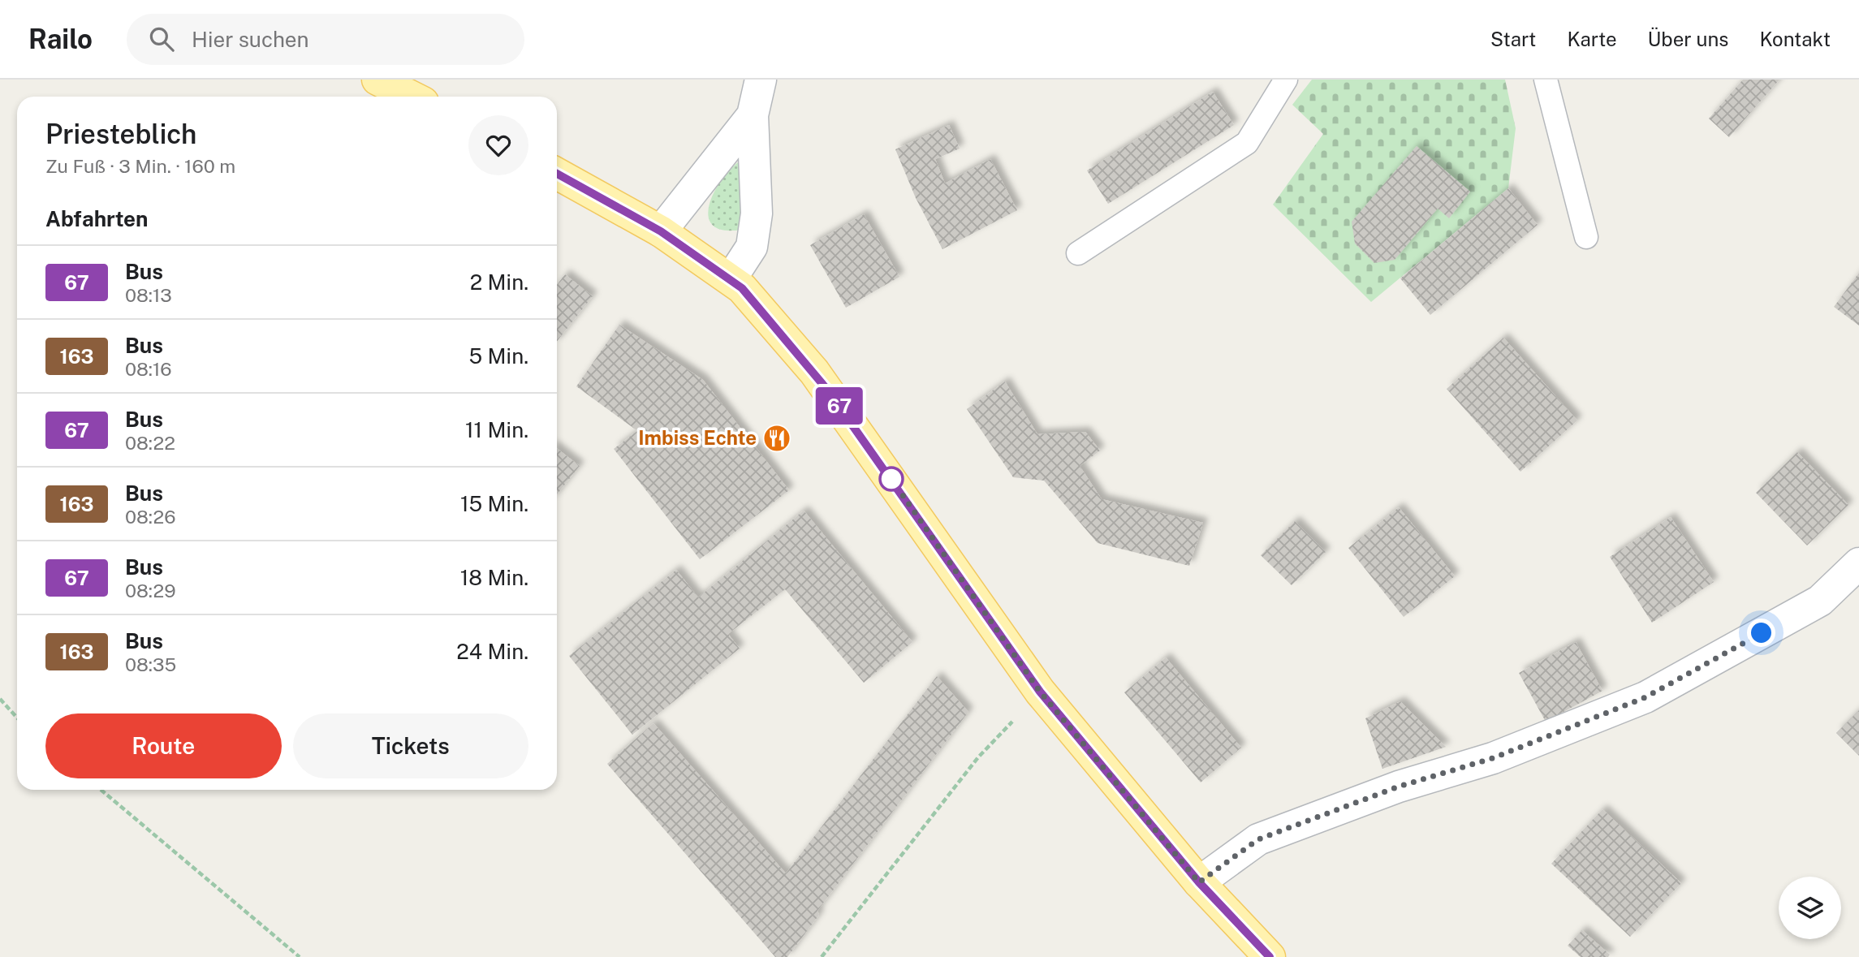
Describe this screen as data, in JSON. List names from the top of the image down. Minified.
{"places":{"restaurant":["Imbiss Echte"]},"lines":["bus line 67"],"page":{"header":"Railo","search":"Hier suchen","nav":["Start","Karte","Über uns","Kontakt"],"on_map":"67","heading":[["Priesteblich","Zu Fuß · 3 Min. · 160 m"],"Abfahrten"],"list":[{"mark":"67","name":"Bus","note":"08:13","value":"2 Min."},{"mark":"163","name":"Bus","note":"08:16","value":"5 Min."},{"mark":"67","name":"Bus","note":"08:22","value":"11 Min."},{"mark":"163","name":"Bus","note":"08:26","value":"15 Min."},{"mark":"67","name":"Bus","note":"08:29","value":"18 Min."},{"mark":"163","name":"Bus","note":"08:35","value":"24 Min."}],"buttons":["Route","Tickets"]}}
